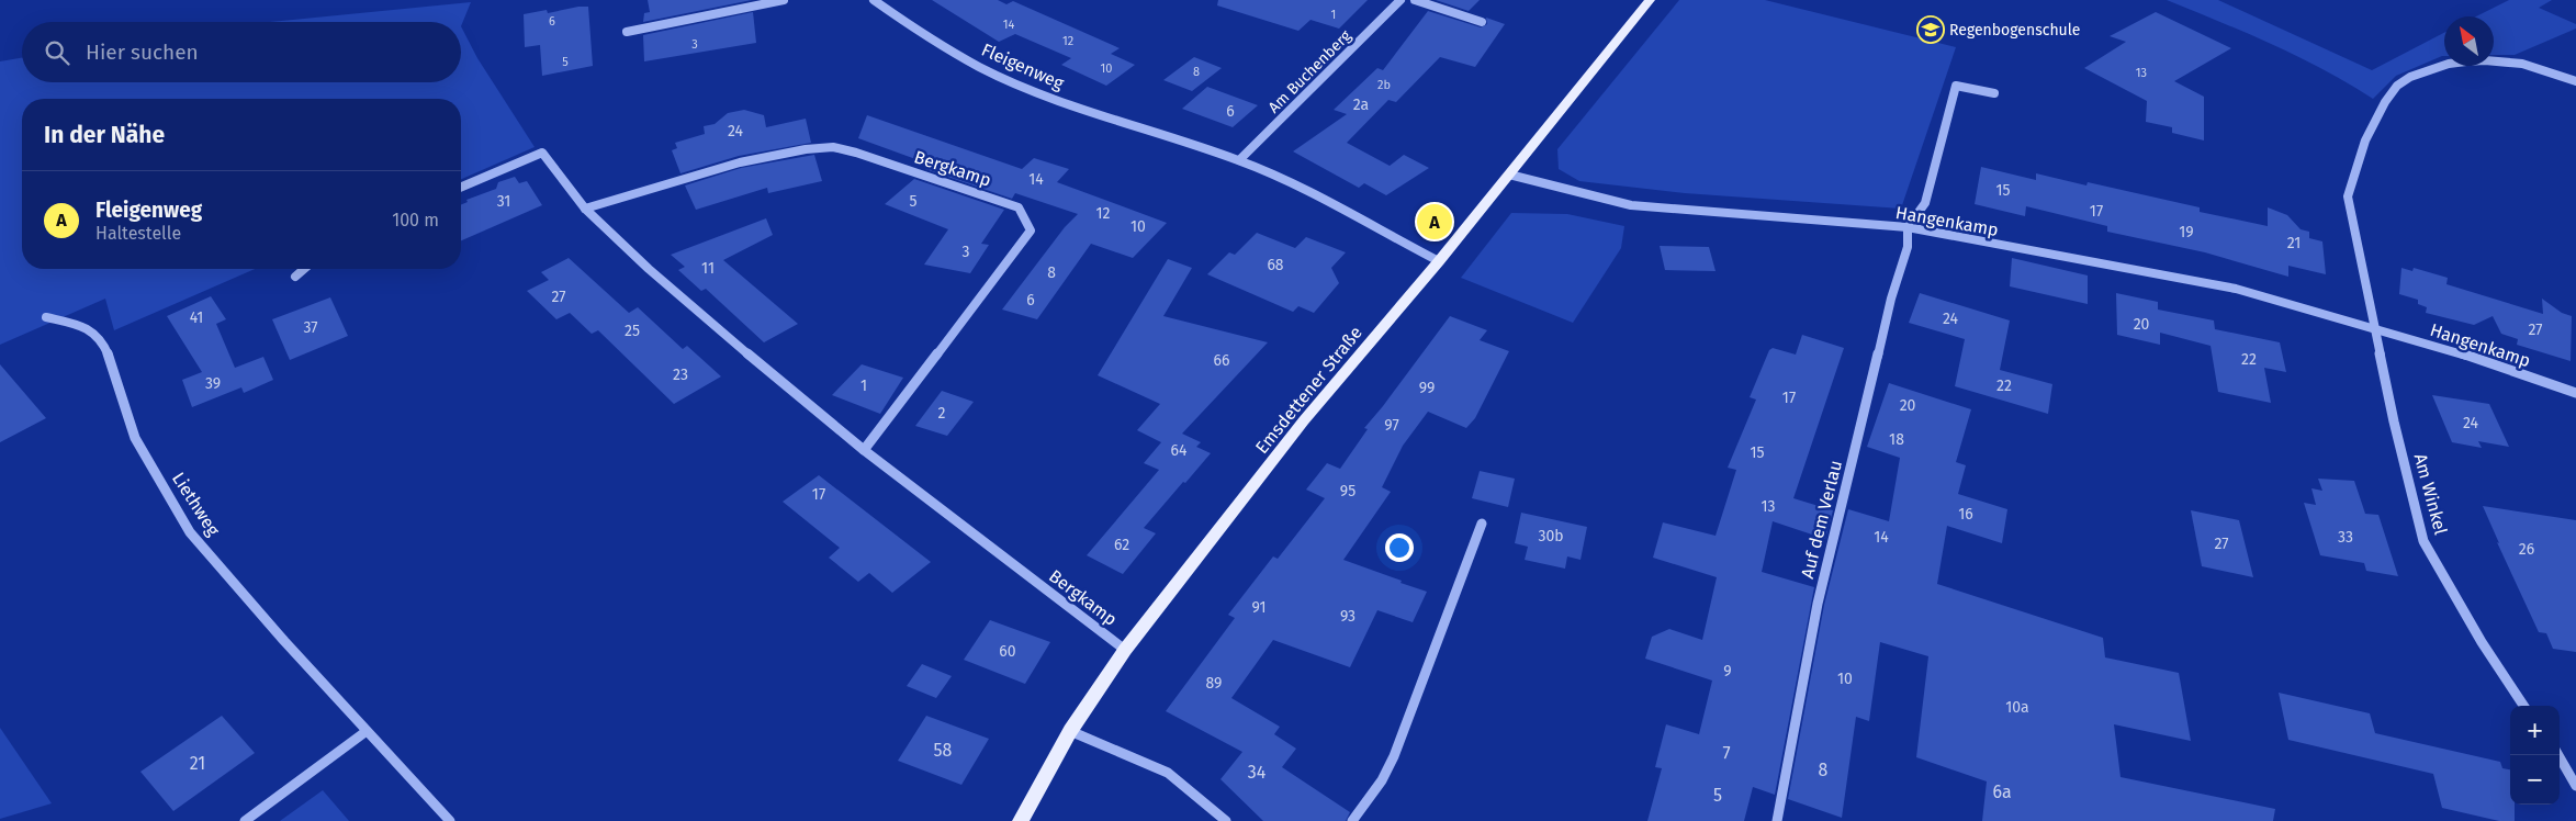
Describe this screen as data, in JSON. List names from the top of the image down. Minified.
{"streets":{"main road":["Emsdettener Straße"],"street":["Fleigenweg","Am Buchenberg","Bergkamp","Hangenkamp","Am Winkel","Liethweg","Auf dem Verlau"]},"crossings":[["Fleigenweg","Am Buchenberg"],["Fleigenweg","Emsdettener Straße"],["Bergkamp","Emsdettener Straße"],["Hangenkamp","Emsdettener Straße"],["Hangenkamp","Am Winkel"],["Hangenkamp","Auf dem Verlau"]],"places":{"school or university":["Regenbogenschule"]},"house_numbers":["1","6","14","12","3","5","10","8","13","2b","2a","6","24","14","15","31","5","17","12","10","19","21","3","68","11","8","27","6","41","24","20","37","27","25","22","66","23","39","1","22","99","17","20","2","24","97","18","64","15","95","17","13","16","30b","14","33","27","62","26","91","93","60","9","10","89","10a","58","7","21","8","34","6a","5"],"north":"top left","page":{"search":"Hier suchen","heading":"In der Nähe","list":[{"mark":"A","name":"Fleigenweg","note":"Haltestelle","value":"100 m"}],"pins":"A","map_buttons":["+","−"]}}
